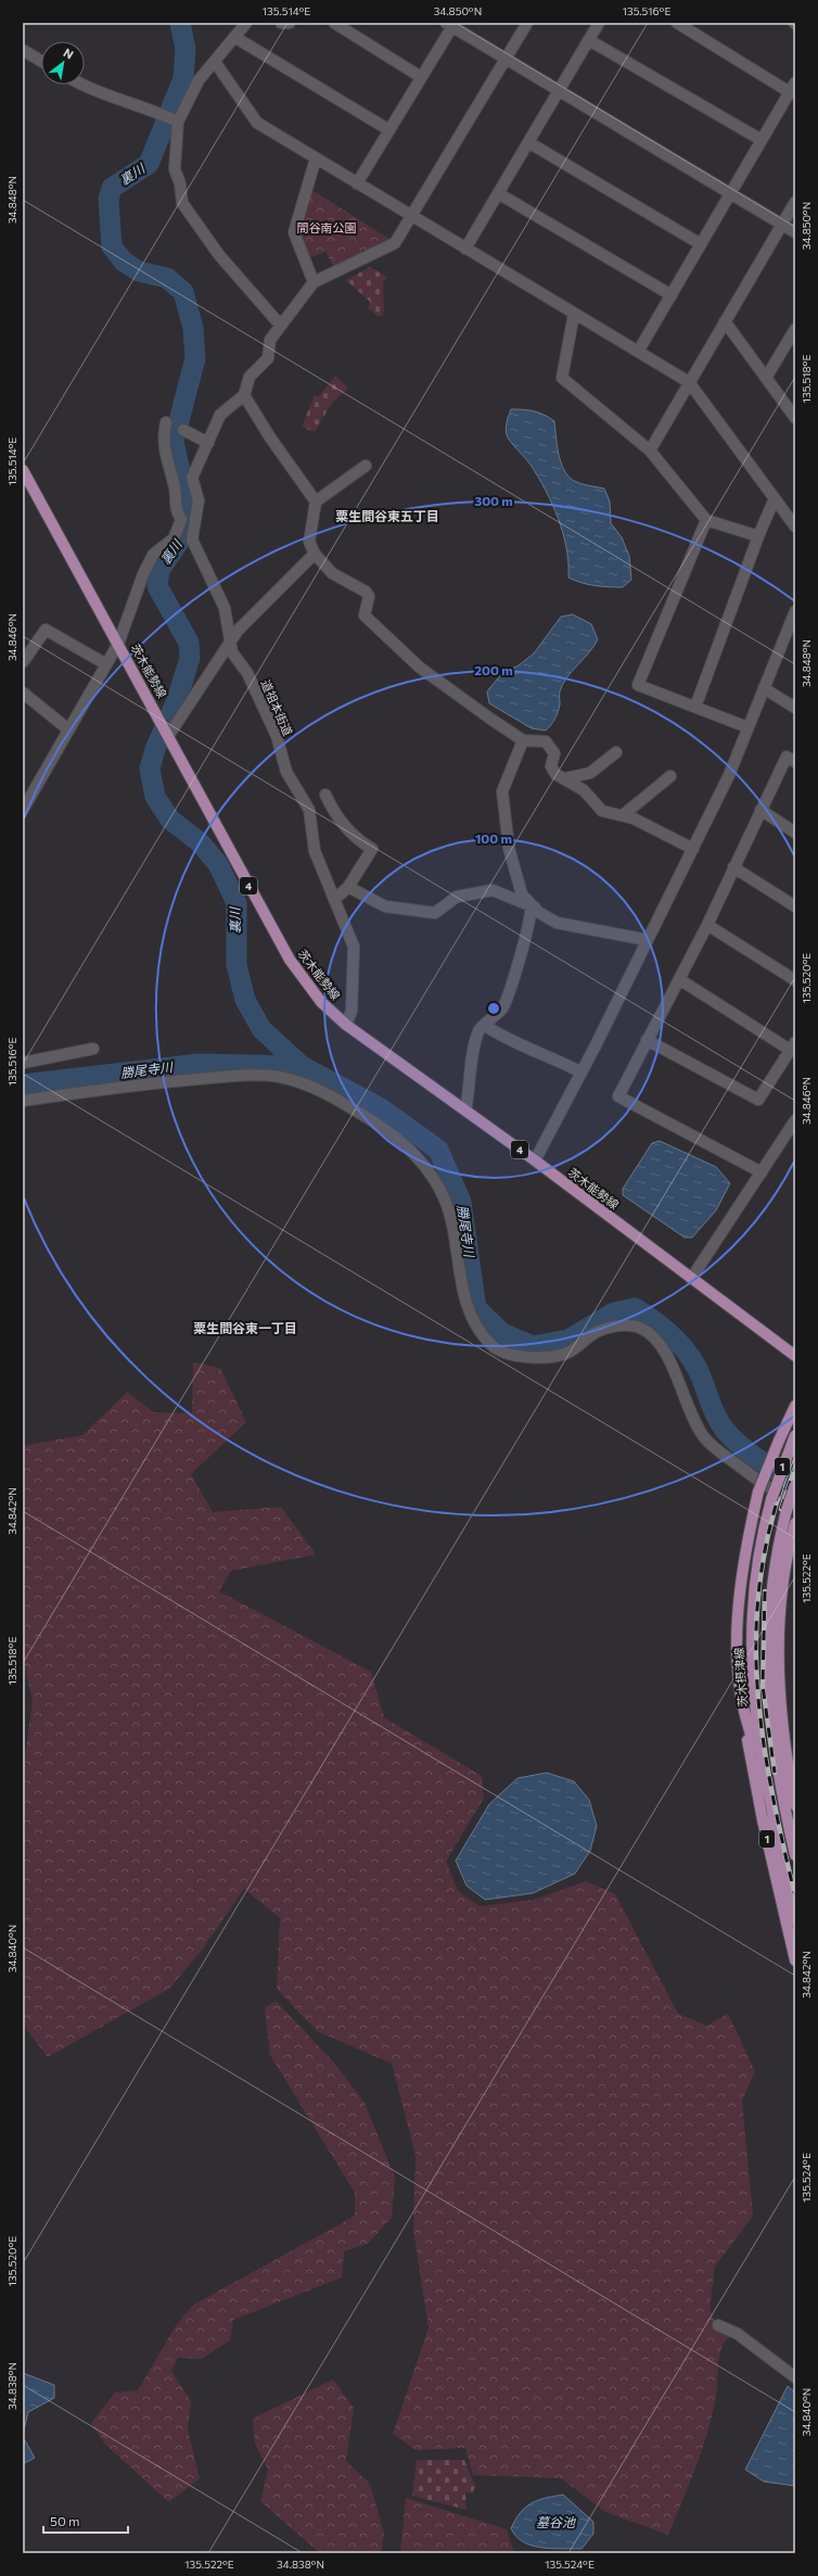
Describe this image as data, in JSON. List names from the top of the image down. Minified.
{"streets":{"main road":["茨木能勢線","4","1","茨木摂津線"],"street":["道祖本街道"]},"crossings":[["茨木能勢線","道祖本街道"]],"districts":["粟生間谷東五丁目","粟生間谷東一丁目"],"water":["裏川","勝尾寺川","墓谷池"],"parks":["間谷南公園"],"scale_bar":"50 m","north":"top right","coordinates":["135.514°E","34.850°N","135.516°E","34.848°N","135.518°E","34.846°N","135.520°E","34.842°N","135.522°E","34.840°N","135.524°E","34.838°N"],"rings":["300 m","200 m","100 m"]}
